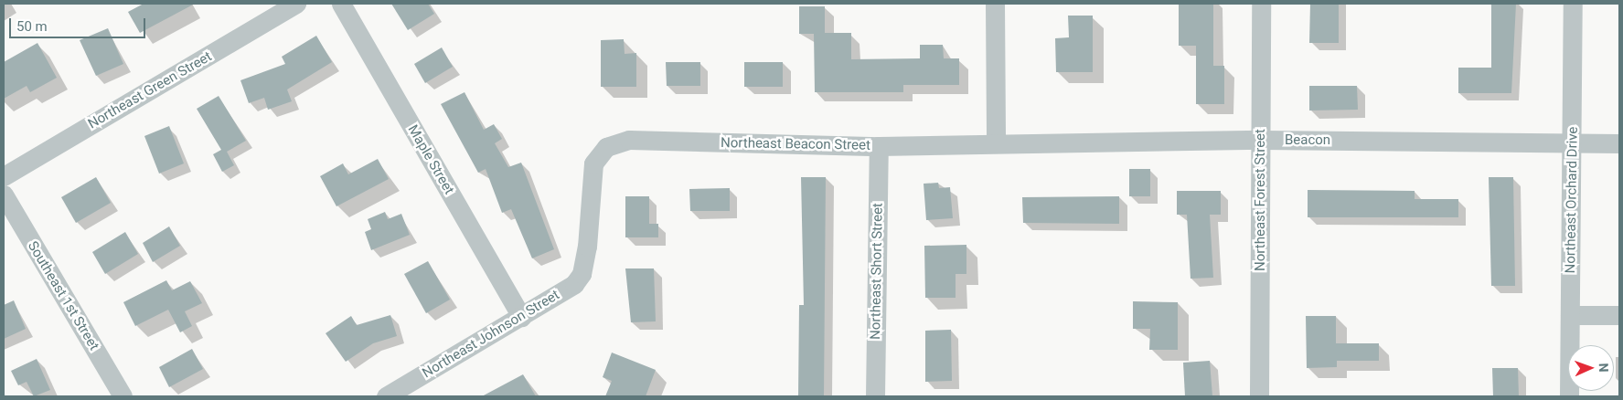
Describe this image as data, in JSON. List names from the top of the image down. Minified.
{"streets":{"street":["Northeast Green Street","Beacon","Northeast Beacon Street","Maple Street","Northeast Forest Street","Northeast Orchard Drive","Northeast Short Street","Southeast 1st Street","Northeast Johnson Street"]},"crossings":[["Beacon","Northeast Beacon Street"],["Beacon","Northeast Forest Street"],["Beacon","Northeast Orchard Drive"],["Northeast Beacon Street","Northeast Short Street"],["Northeast Beacon Street","Northeast Johnson Street"],["Maple Street","Northeast Johnson Street"]],"scale_bar":"50 m","north":"right"}
